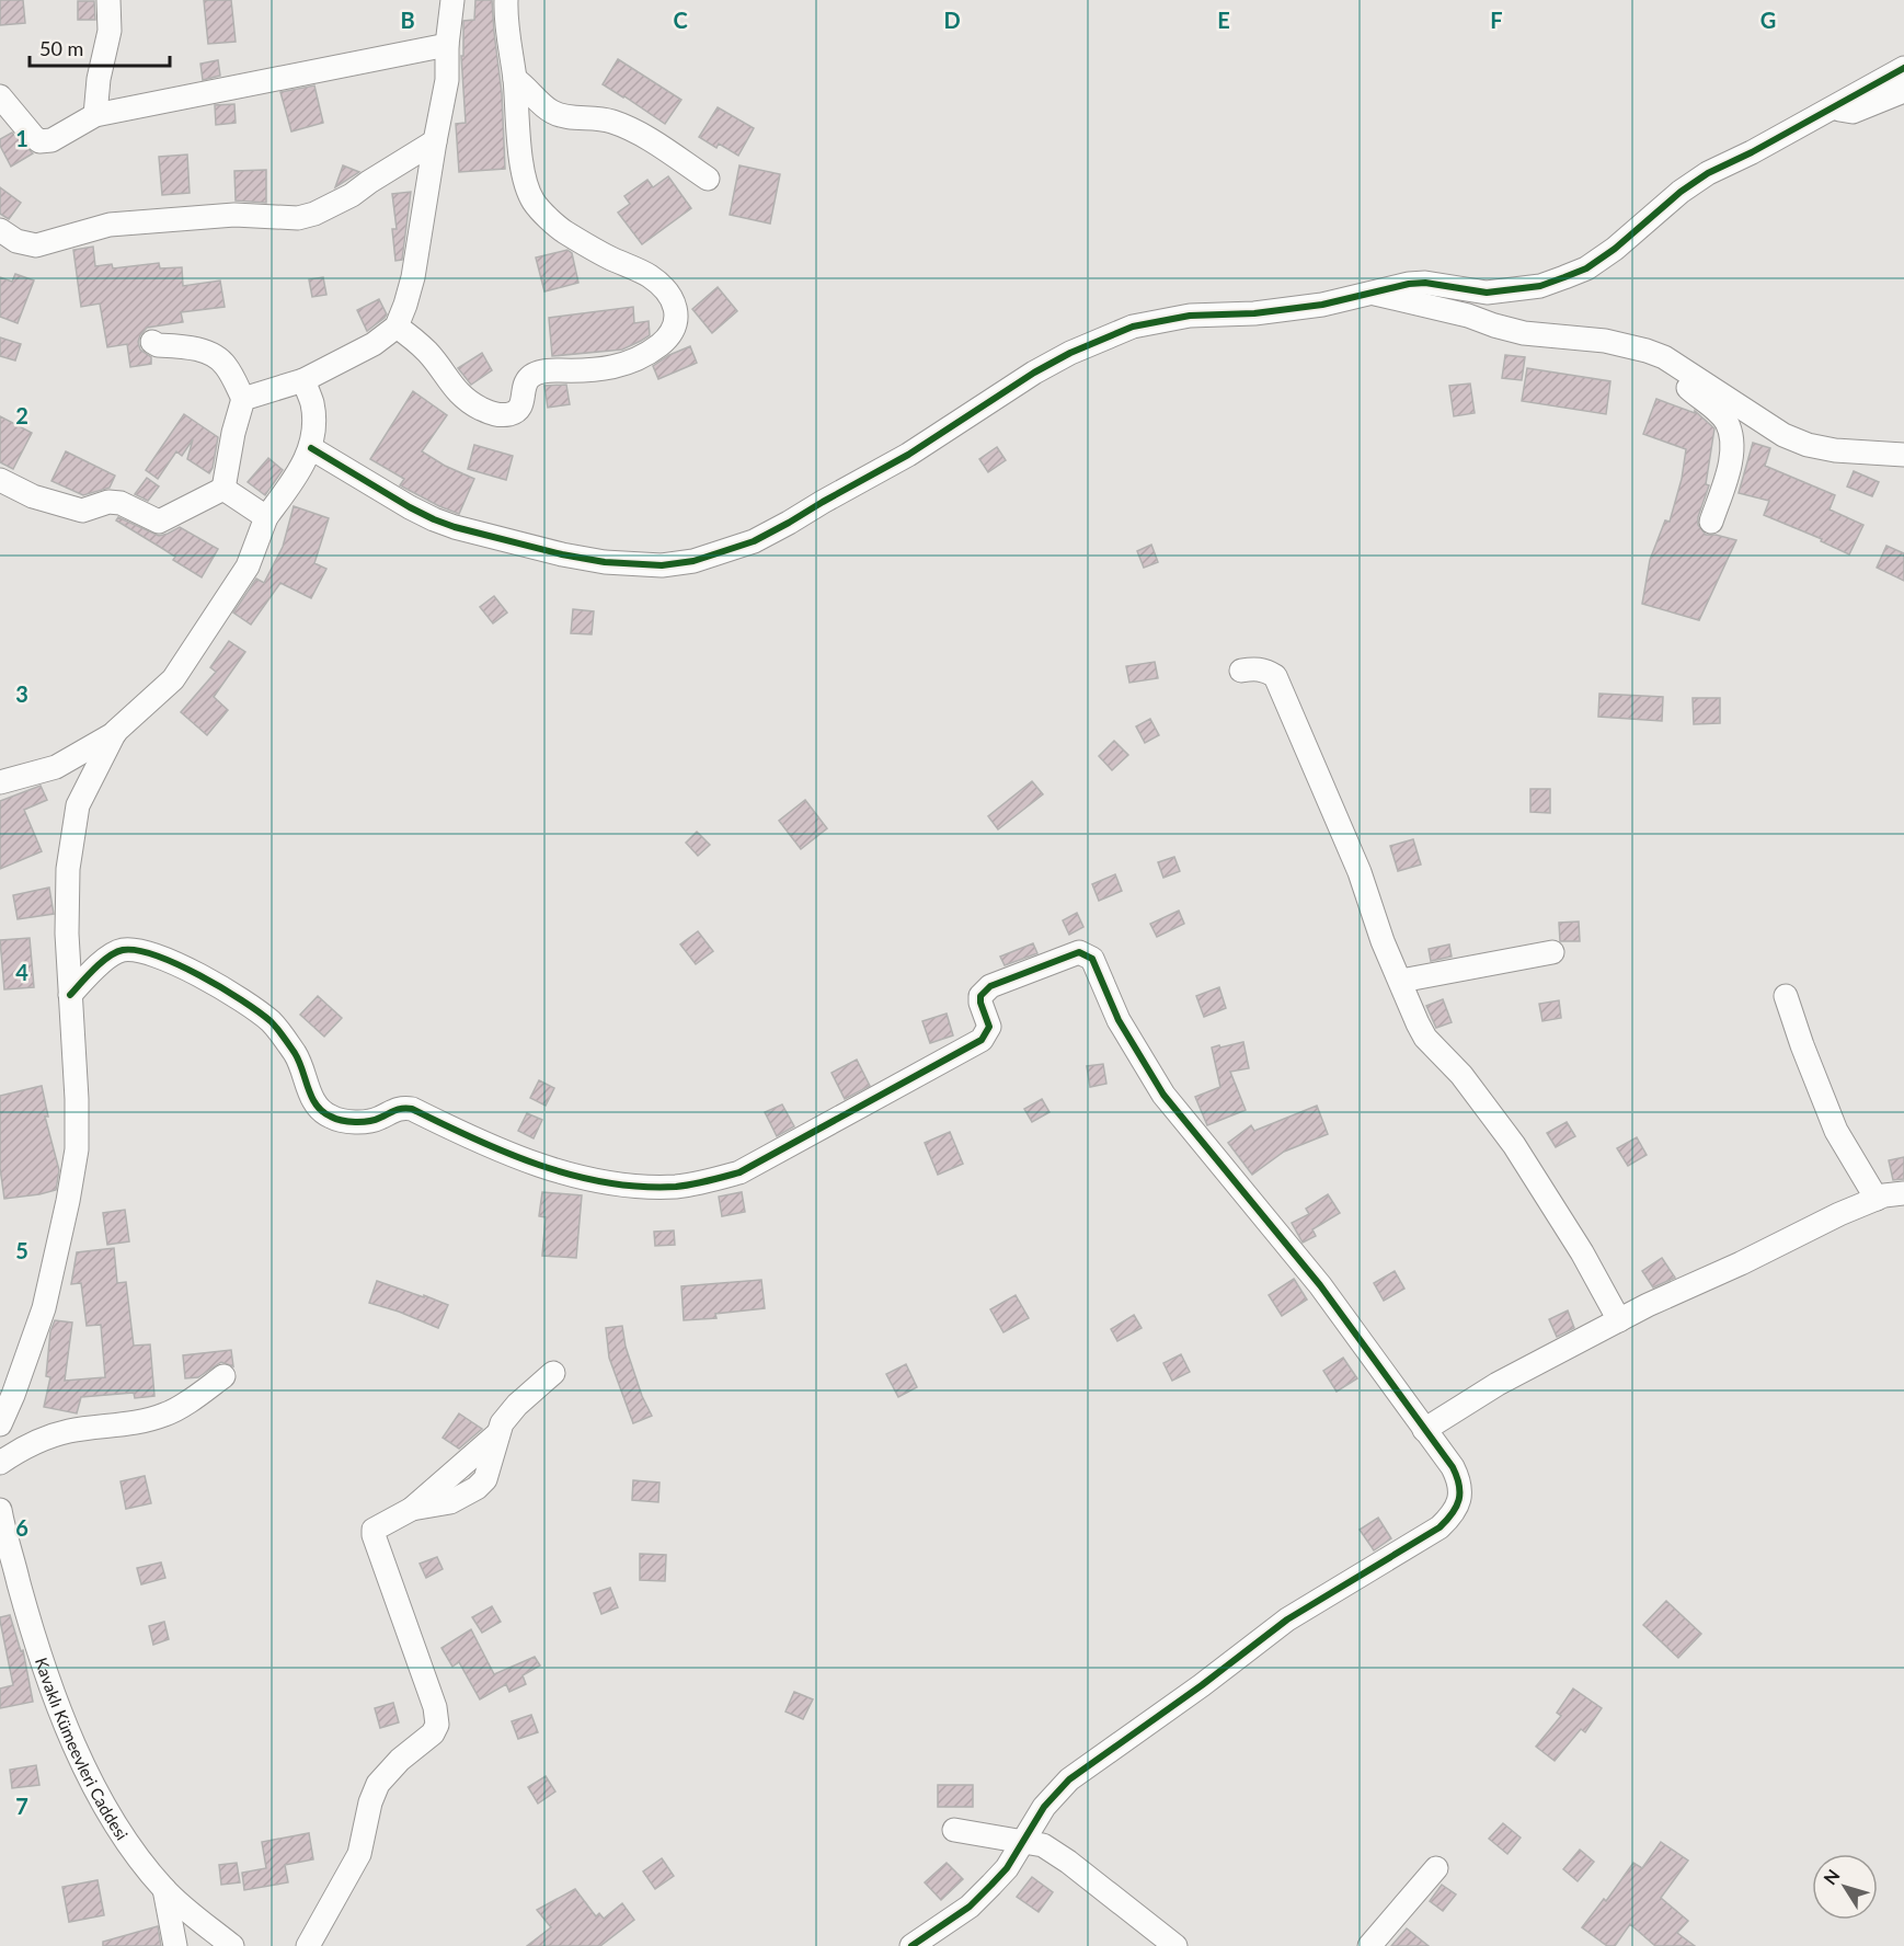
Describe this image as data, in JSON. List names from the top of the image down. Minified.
{"streets":{"street":["Kavaklı Kümeevleri Caddesi"]},"scale_bar":"50 m","north":"top left","grid":{"columns":["B","C","D","E","F","G"],"rows":["1","2","3","4","5","6","7"]}}
